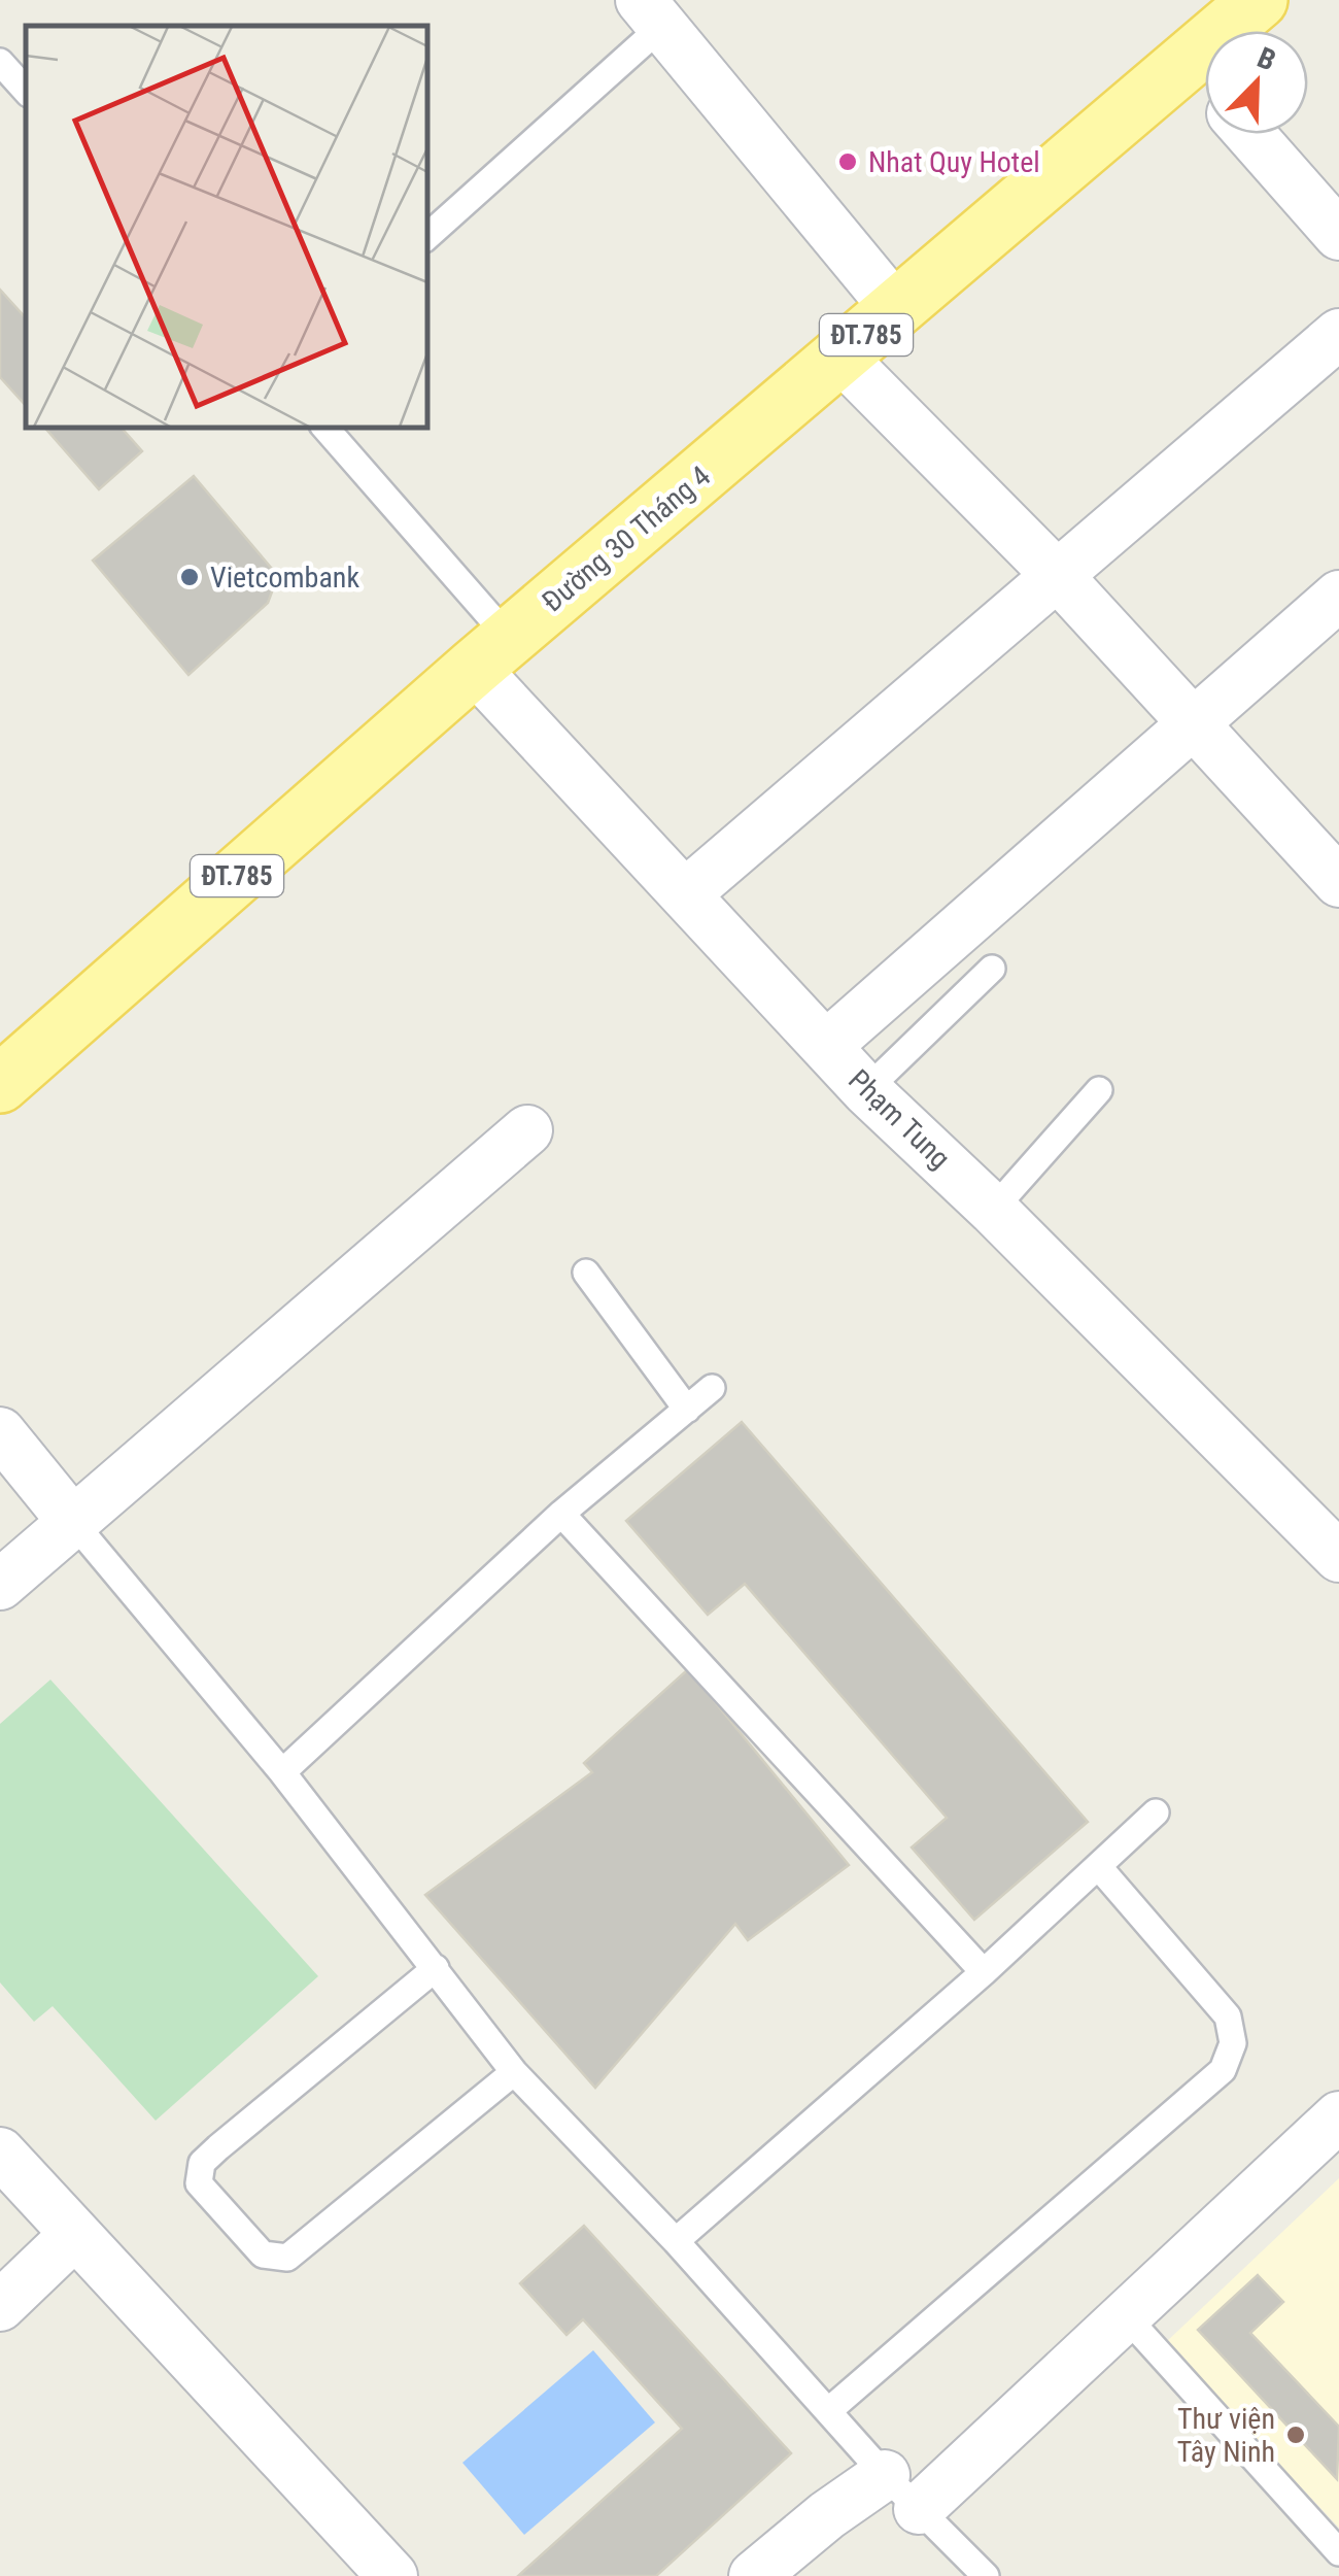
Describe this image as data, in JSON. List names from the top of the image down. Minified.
{"streets":{"main road":["ĐT.785","Đường 30 Tháng 4"],"street":["Phạm Tung"]},"crossings":[["Đường 30 Tháng 4","Phạm Tung"]],"places":["Nhat Quy Hotel","Vietcombank","Thư viện Tây Ninh"],"north":"top right"}
